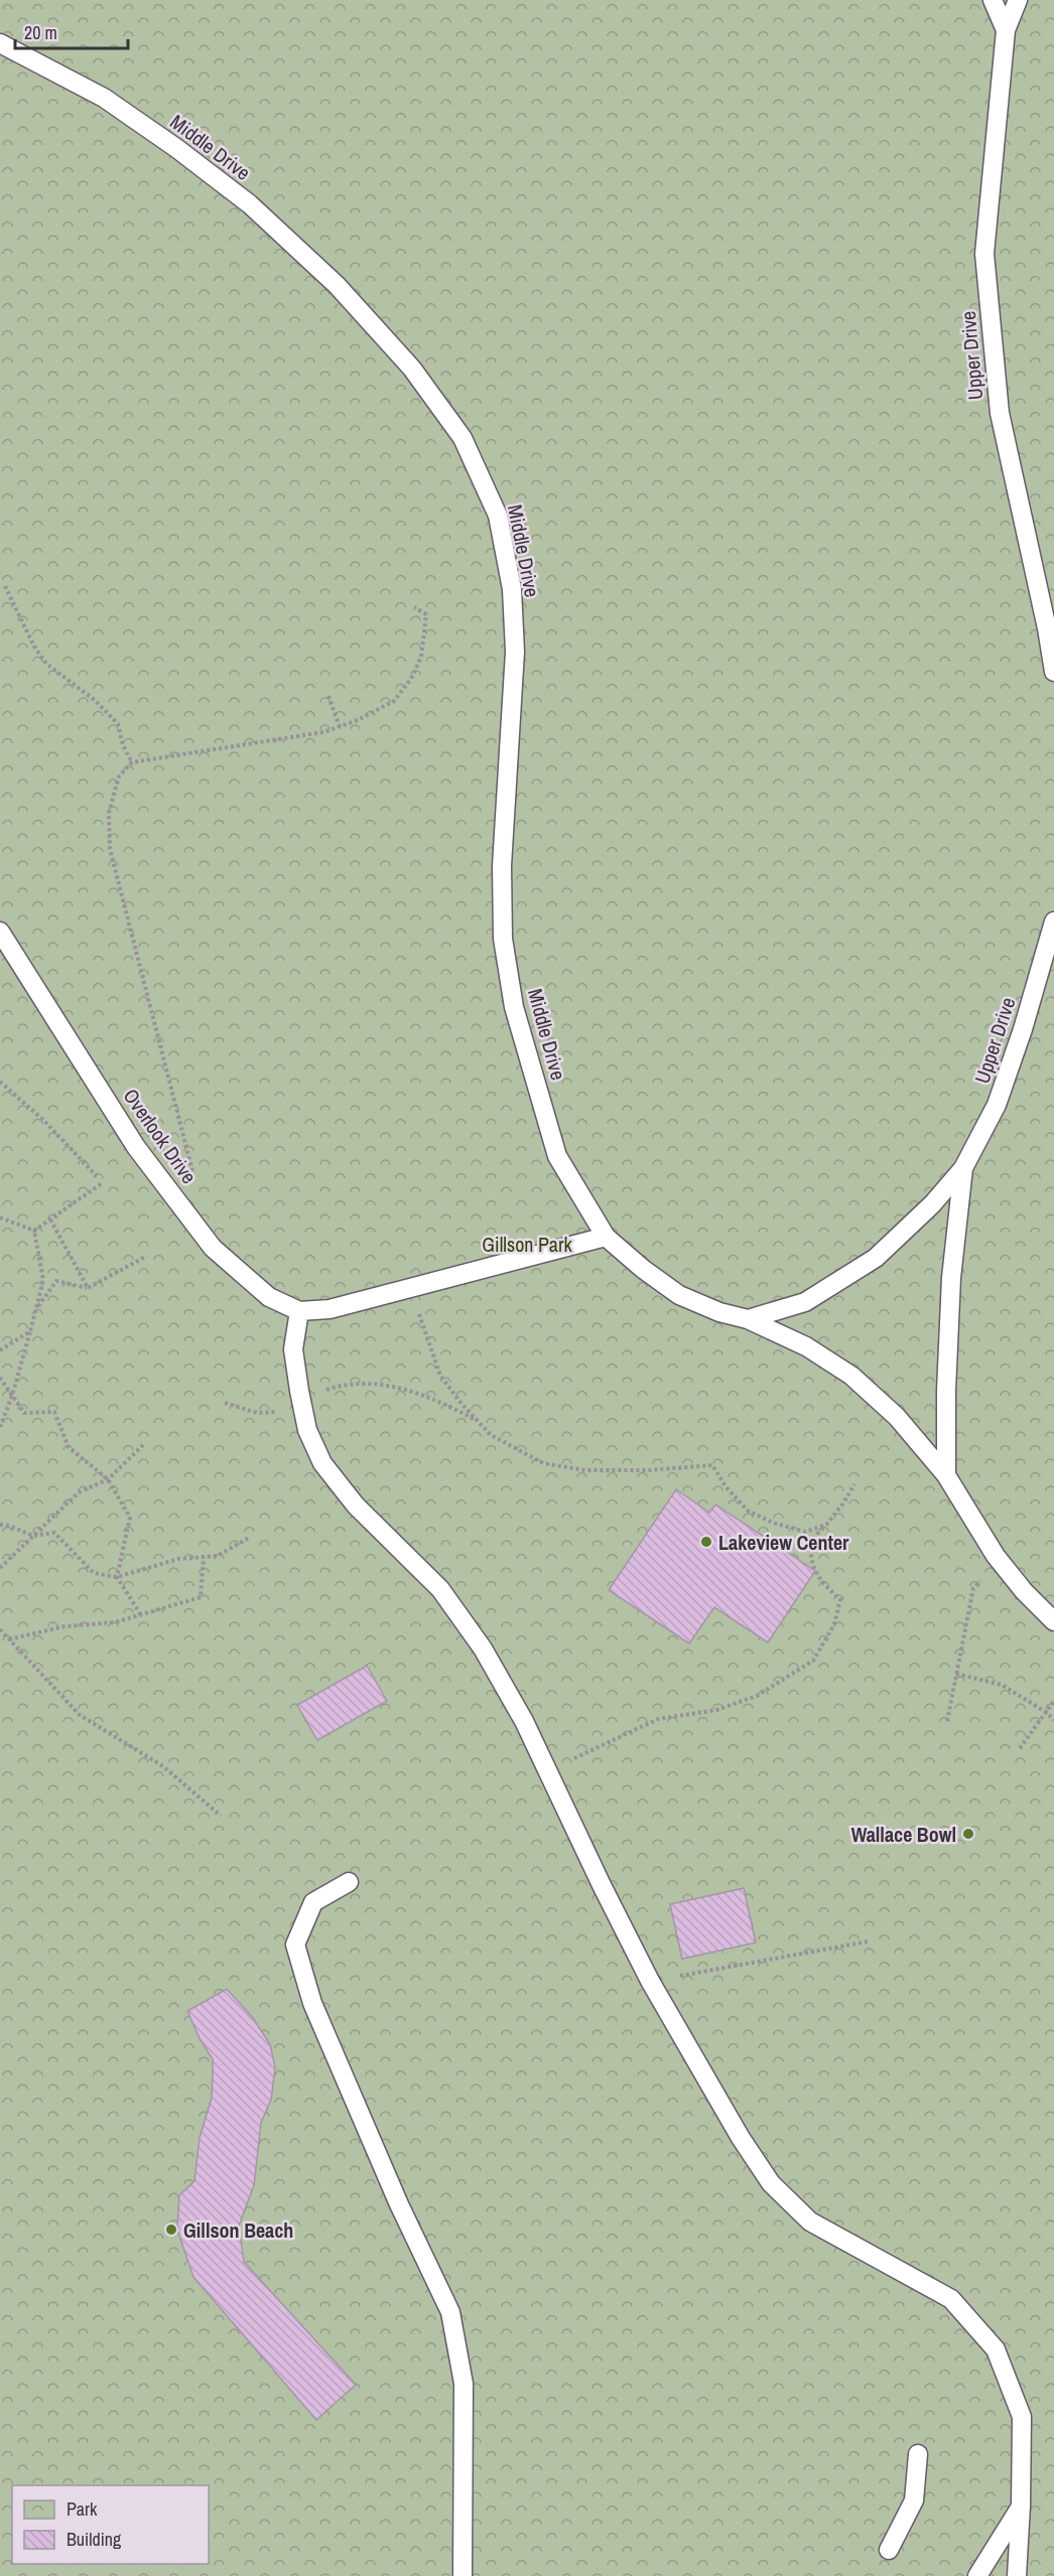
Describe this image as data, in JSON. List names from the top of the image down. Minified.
{"streets":{"lane":["Middle Drive","Upper Drive","Overlook Drive"]},"crossings":[["Middle Drive","Overlook Drive"]],"parks":["Gillson Park"],"places":["Lakeview Center","Wallace Bowl","Gillson Beach"],"legend":["Park","Building"],"scale_bar":"20 m"}
